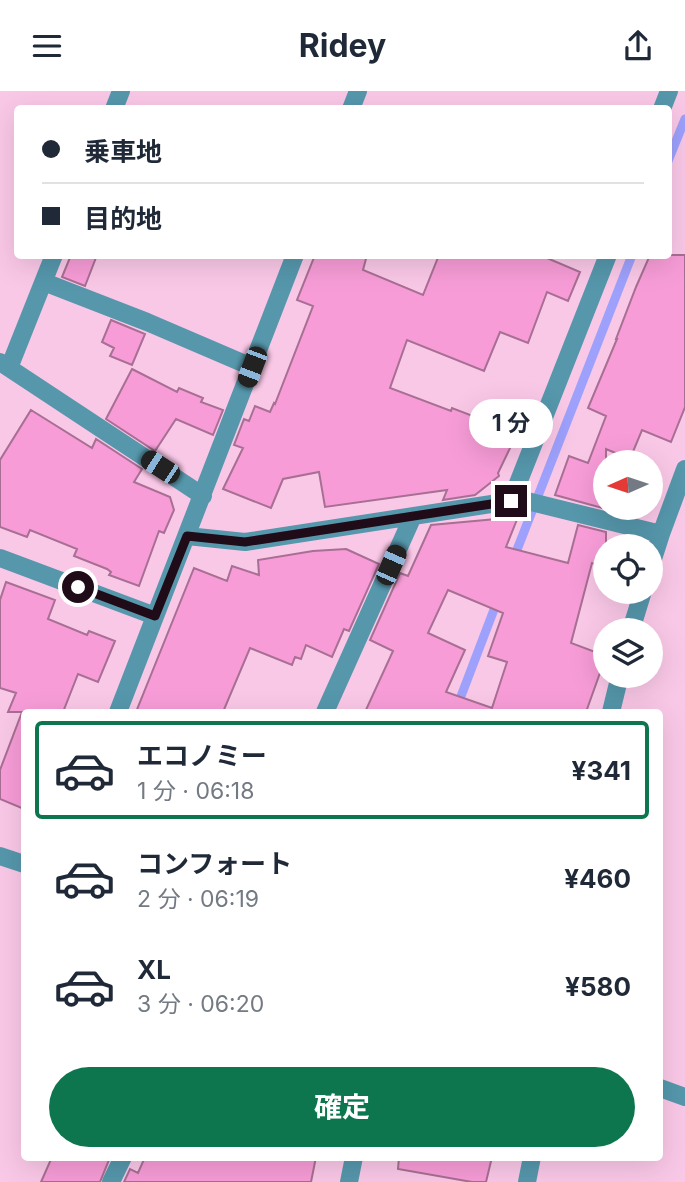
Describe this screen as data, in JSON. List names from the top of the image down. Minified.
{"north":"left","page":{"header":"Ridey","banner":["乗車地","目的地"],"bubble":"1 分","list":[{"name":"エコノミー","note":"1 分 · 06:18","value":"¥341"},{"name":"コンフォート","note":"2 分 · 06:19","value":"¥460"},{"name":"XL","note":"3 分 · 06:20","value":"¥580"}],"buttons":"確定"}}
